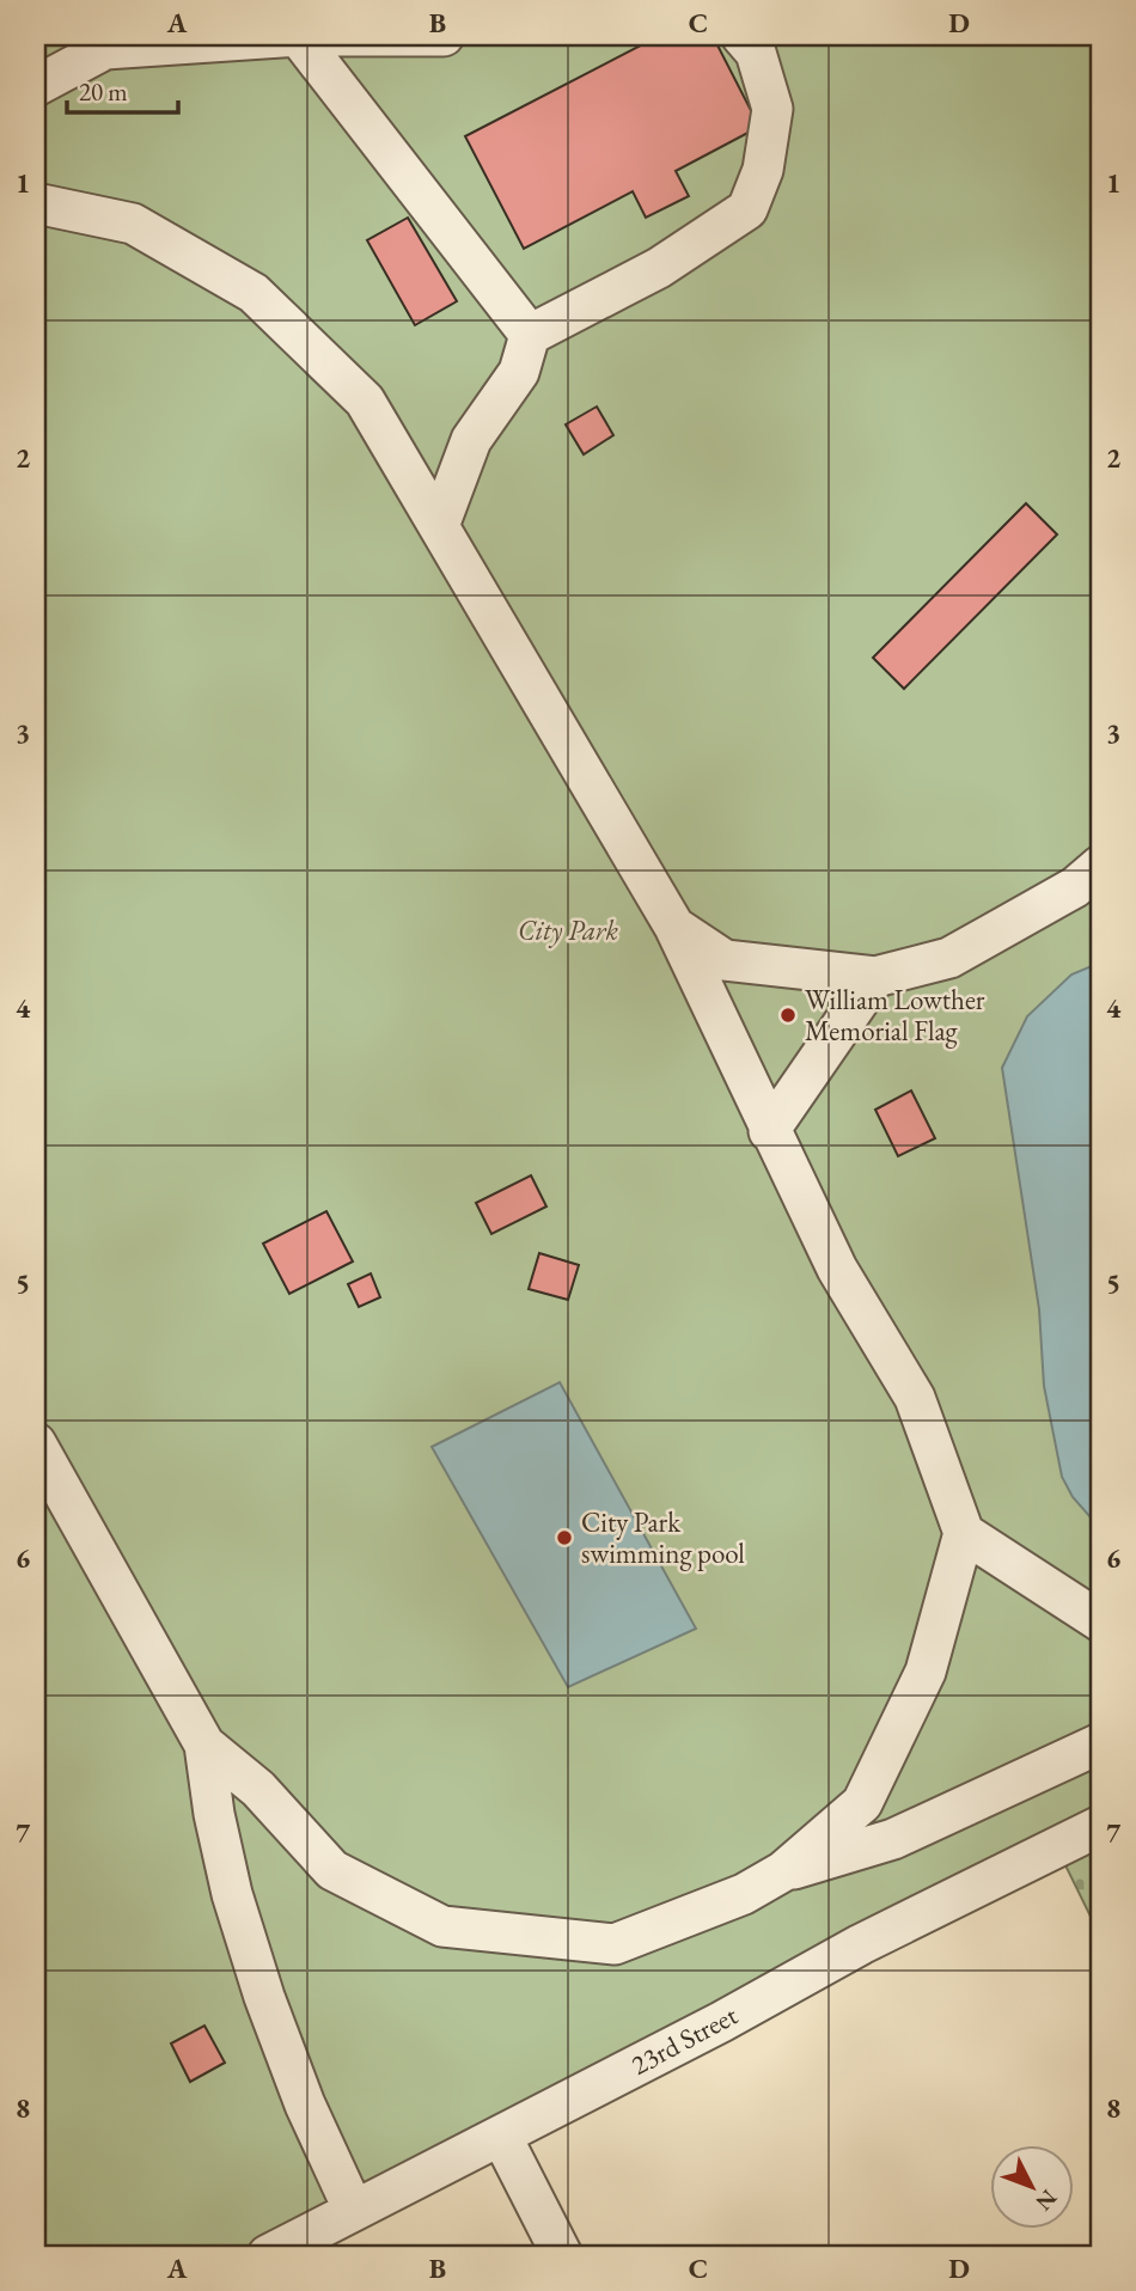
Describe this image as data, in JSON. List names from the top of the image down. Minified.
{"streets":{"street":["23rd Street"]},"parks":["City Park"],"places":["William Lowther Memorial Flag","City Park swimming pool"],"scale_bar":"20 m","north":"bottom right","grid":{"columns":["A","B","C","D"],"rows":["1","2","3","4","5","6","7","8"]}}
